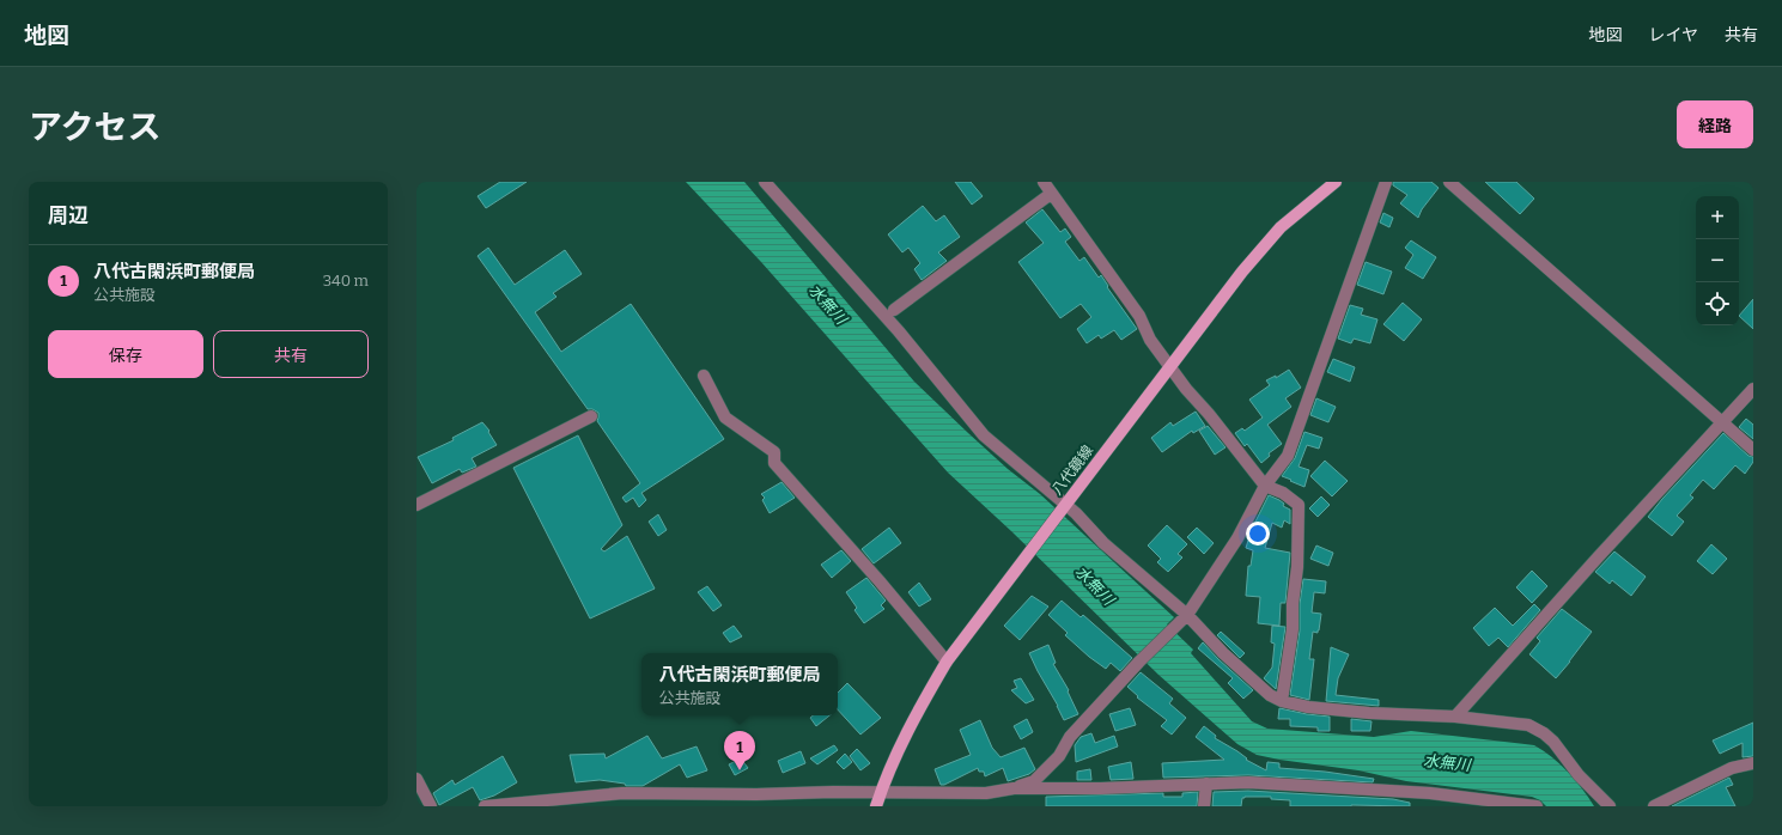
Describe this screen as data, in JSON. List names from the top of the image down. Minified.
{"streets":{"main road":["八代鏡線"]},"water":["水無川"],"page":{"header":"地図","nav":["地図","レイヤ","共有"],"title":"アクセス","buttons":["経路",["保存","共有"]],"heading":"周辺","map_buttons":["+","−"],"list":[{"mark":"1","name":"八代古閑浜町郵便局","note":"公共施設","value":"340 m"}],"popup":["八代古閑浜町郵便局","公共施設"],"pins":"1"}}
